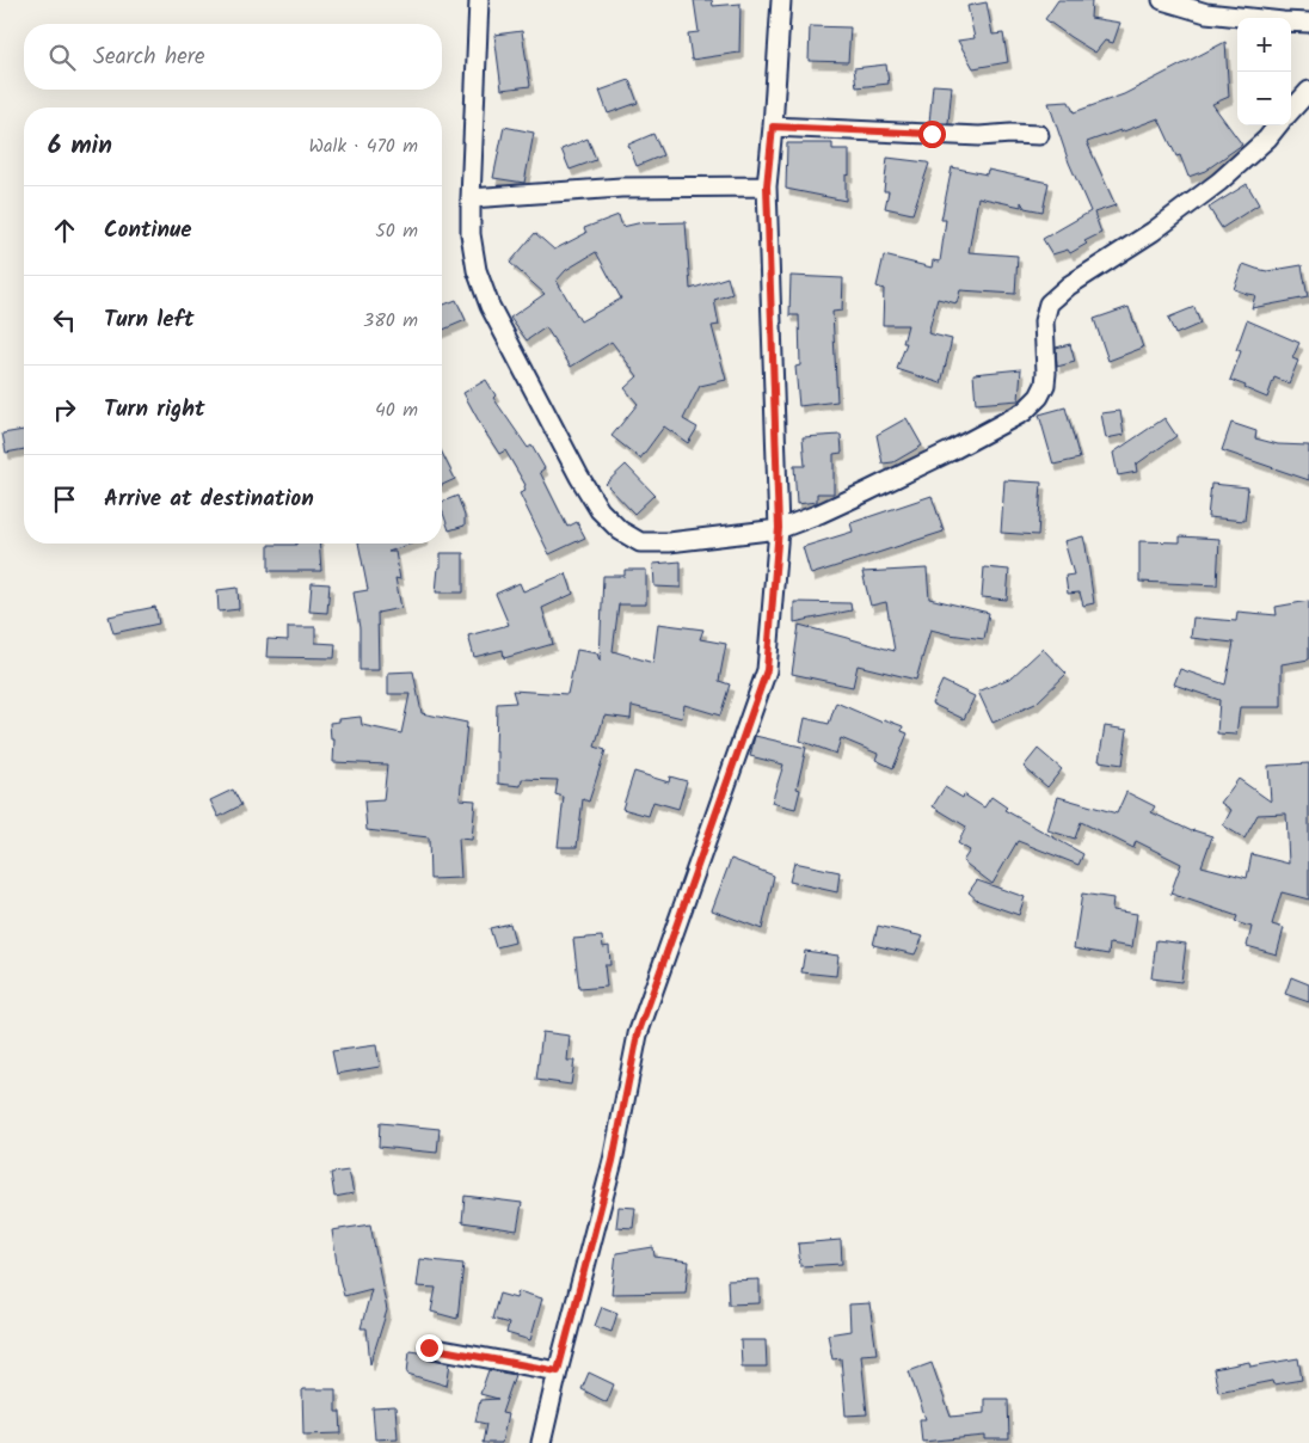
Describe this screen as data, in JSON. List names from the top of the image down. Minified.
{"page":{"map_buttons":["+","−"],"search":"Search here","heading":["6 min","Walk · 470 m"],"list":[["Continue","50 m"],["Turn left","380 m"],["Turn right","40 m"],"Arrive at destination"]}}
